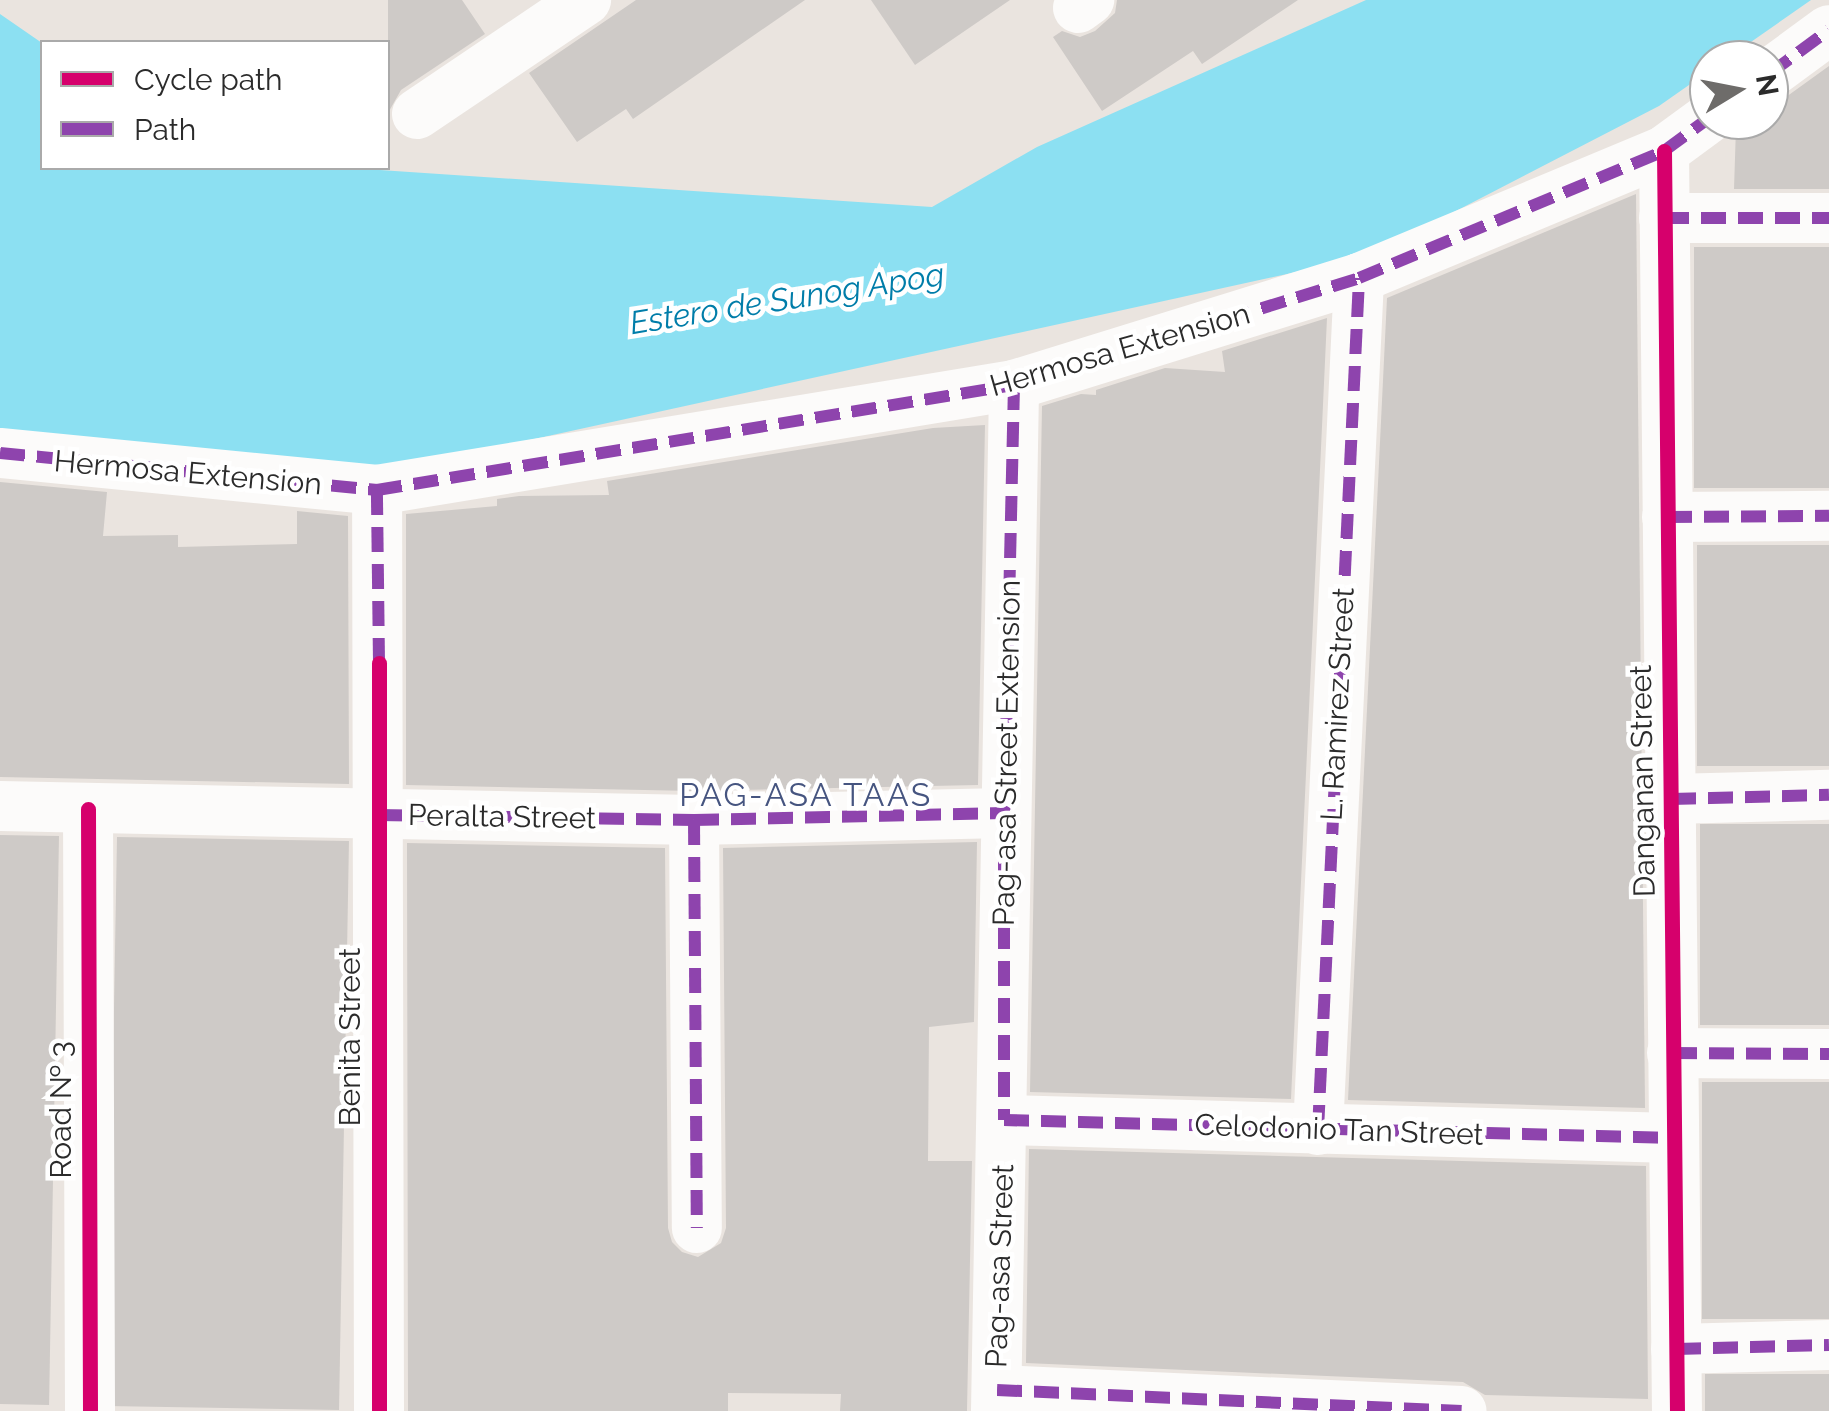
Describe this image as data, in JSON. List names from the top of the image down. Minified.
{"streets":{"street":["Hermosa Extension","L. Ramirez Street","Pag-asa Street Extension","Danganan Street","Peralta Street","Benita Street","Road № 3","Celodonio Tan Street","Pag-asa Street"]},"crossings":[["Hermosa Extension","L. Ramirez Street"],["Hermosa Extension","Pag-asa Street Extension"],["Hermosa Extension","Danganan Street"],["Hermosa Extension","Benita Street"],["L. Ramirez Street","Celodonio Tan Street"],["Pag-asa Street Extension","Peralta Street"],["Pag-asa Street Extension","Celodonio Tan Street"],["Pag-asa Street Extension","Pag-asa Street"],["Danganan Street","Celodonio Tan Street"],["Peralta Street","Benita Street"],["Peralta Street","Road № 3"],["Celodonio Tan Street","Pag-asa Street"]],"districts":["PAG-ASA TAAS"],"water":["Estero de Sunog Apog"],"legend":["Cycle path","Path"],"north":"right"}
